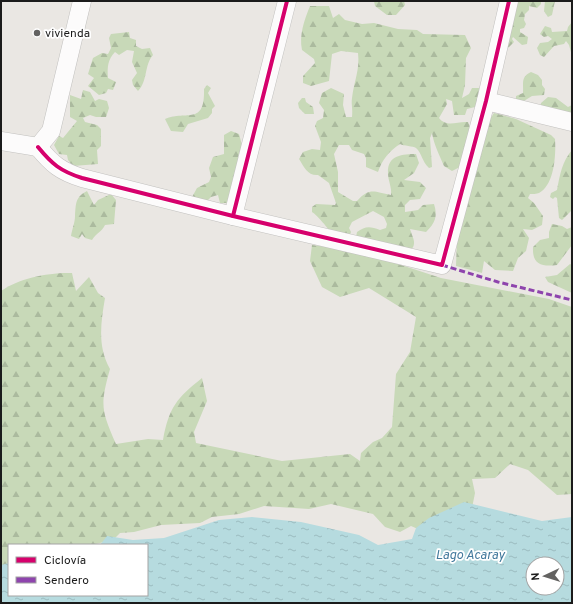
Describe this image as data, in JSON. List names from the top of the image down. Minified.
{"water":["Lago Acaray"],"places":["vivienda"],"legend":["Ciclovía","Sendero"],"north":"left"}
